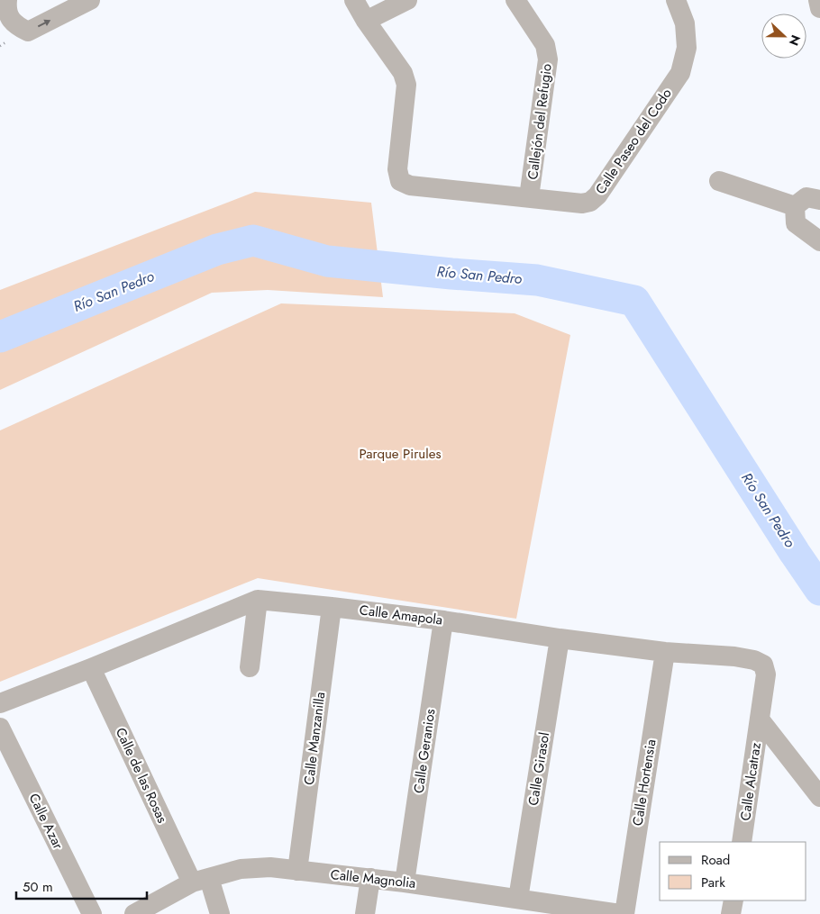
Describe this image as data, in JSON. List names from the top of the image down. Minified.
{"streets":{"street":["Callejón del Refugio","Calle Paseo del Codo","Calle Amapola","Calle Manzanilla","Calle Geranios","Calle Girasol","Calle de las Rosas","Calle Alcatraz","Calle Hortensia","Calle Azar","Calle Magnolia"]},"crossings":[["Callejón del Refugio","Calle Paseo del Codo"],["Calle Amapola","Calle Manzanilla"],["Calle Amapola","Calle Geranios"],["Calle Amapola","Calle Girasol"],["Calle Amapola","Calle de las Rosas"],["Calle Amapola","Calle Alcatraz"],["Calle Amapola","Calle Hortensia"],["Calle Manzanilla","Calle Magnolia"],["Calle Geranios","Calle Magnolia"],["Calle Girasol","Calle Magnolia"],["Calle de las Rosas","Calle Magnolia"]],"water":["Río San Pedro"],"parks":["Parque Pirules"],"legend":["Road","Park"],"scale_bar":"50 m","north":"right"}
